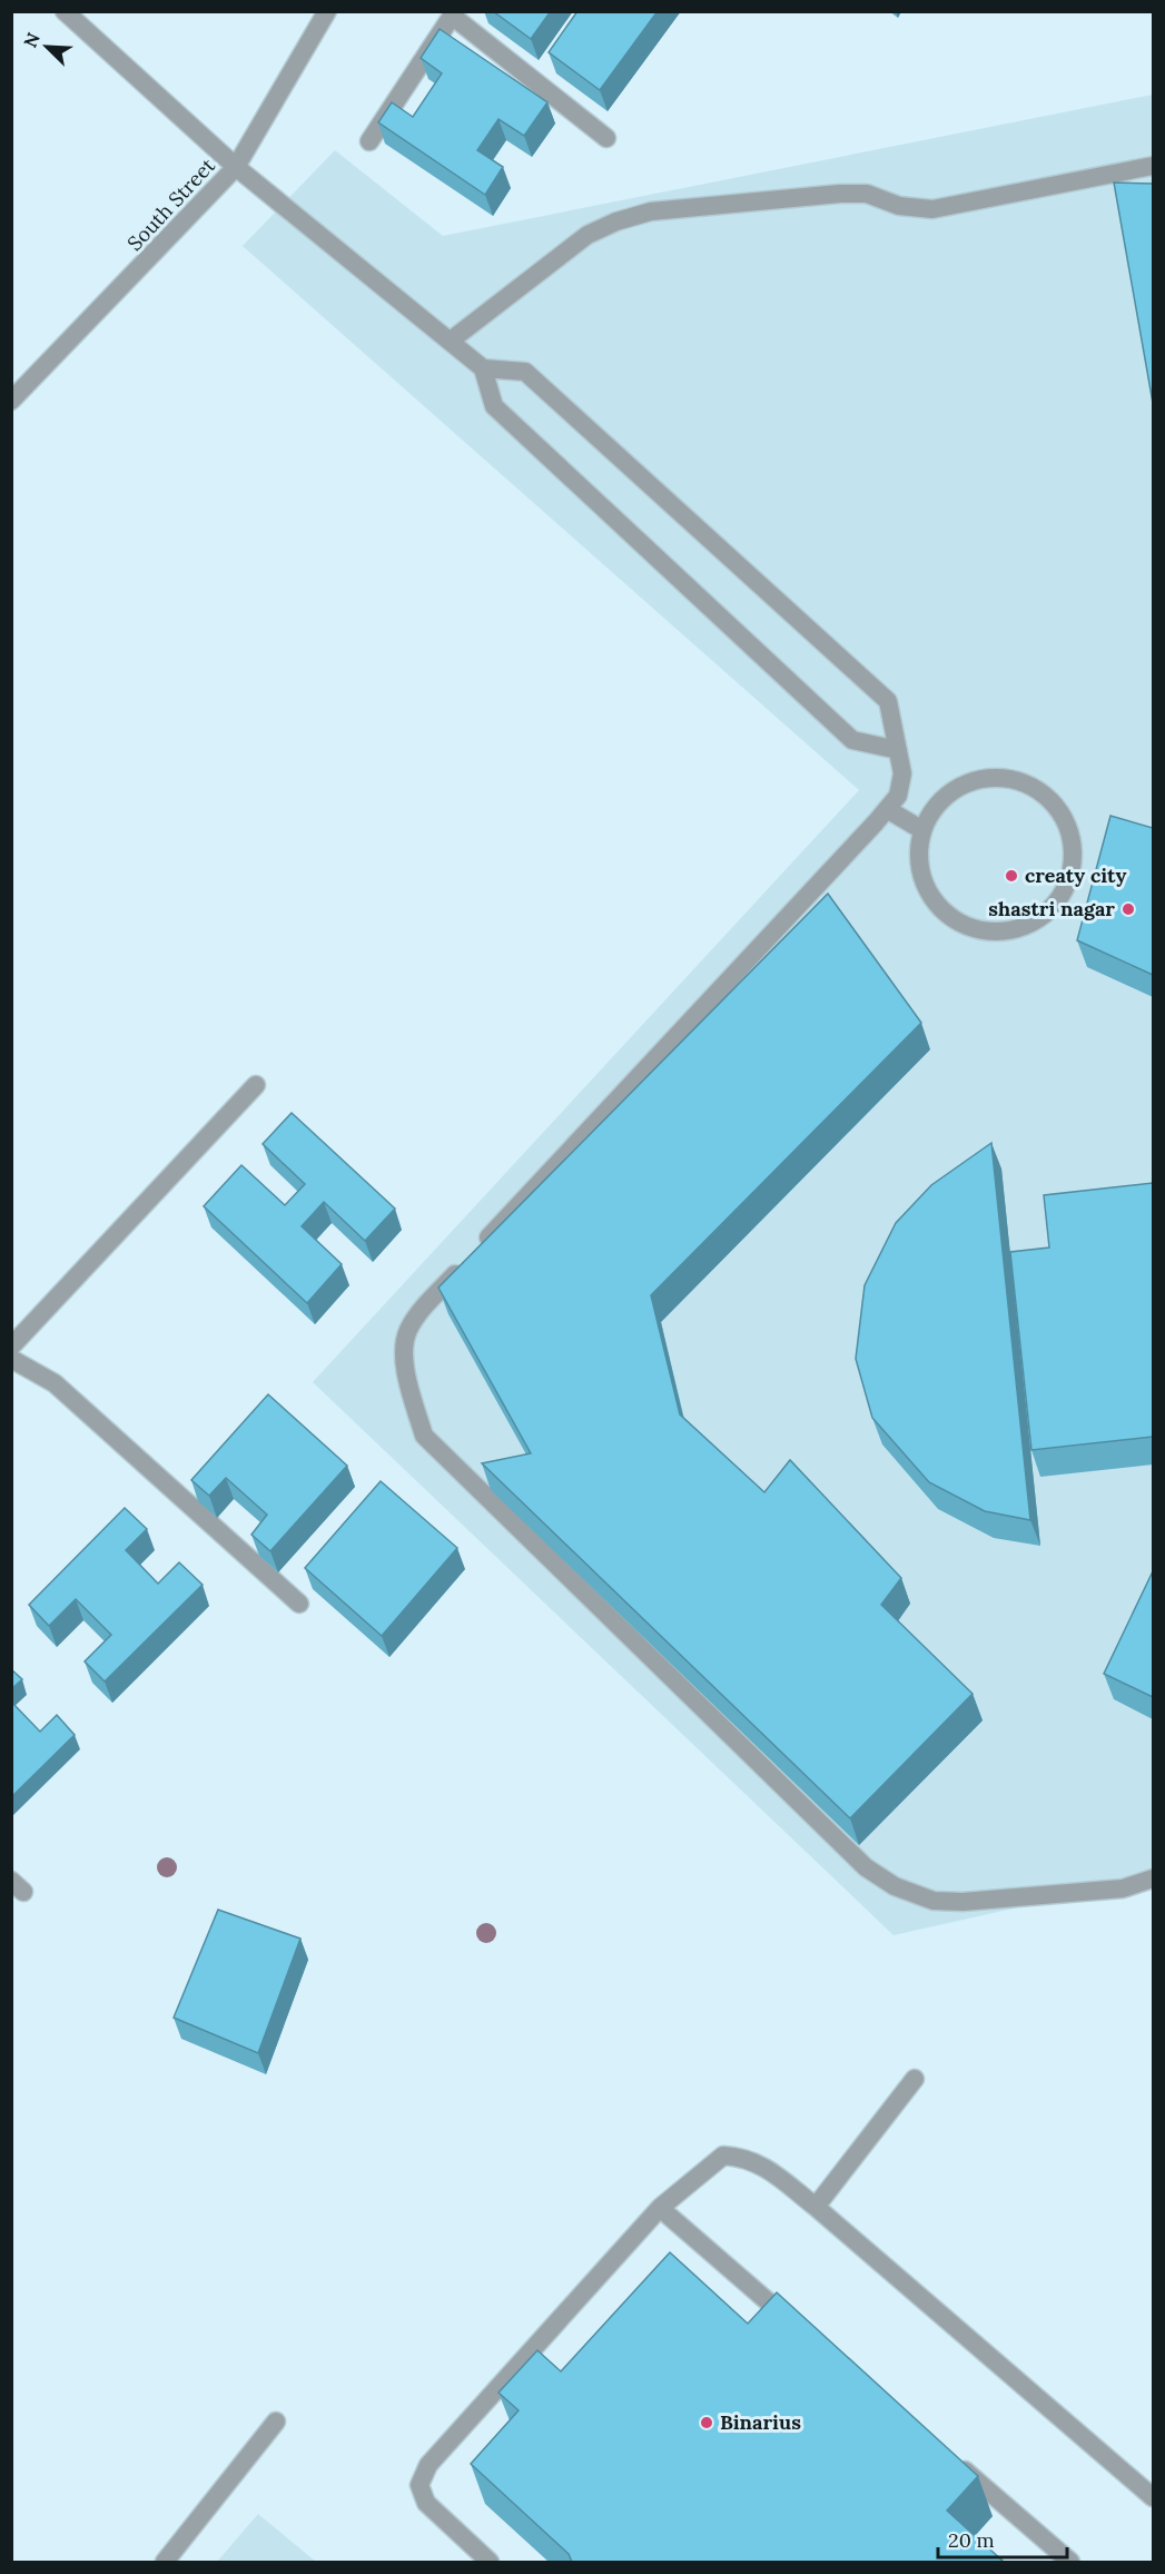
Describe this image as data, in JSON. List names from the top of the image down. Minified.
{"streets":{"street":["South Street"]},"places":["creaty city","shastri nagar","Binarius"],"scale_bar":"20 m","north":"top left"}
